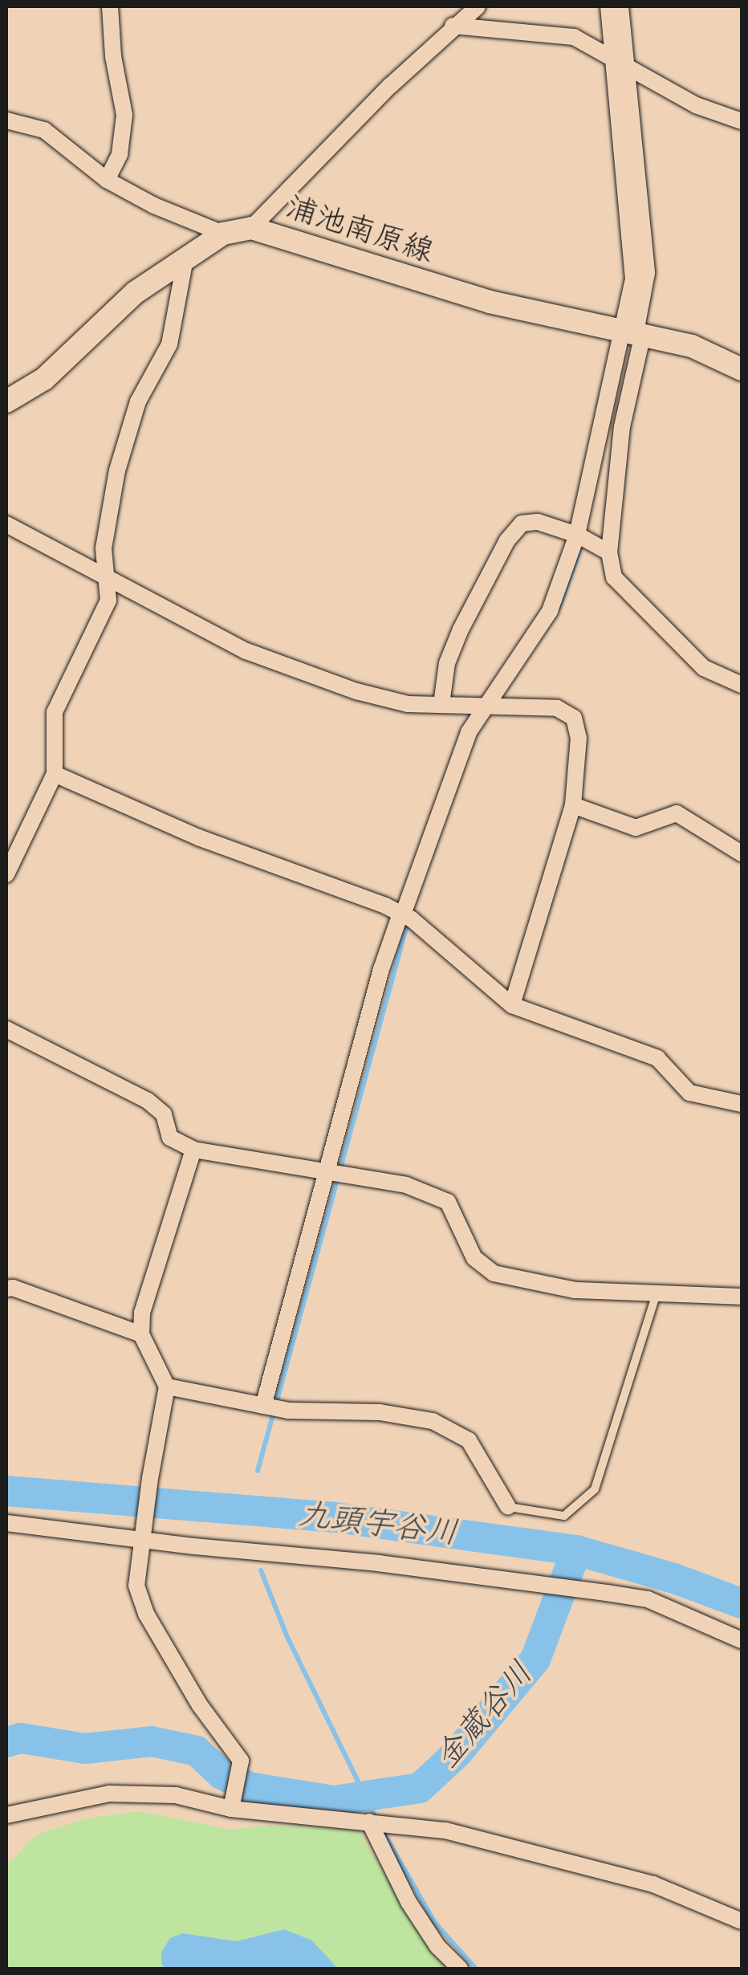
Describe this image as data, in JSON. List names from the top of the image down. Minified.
{"streets":{"main road":["浦池南原線"]},"water":["九頭宇谷川","金蔵谷川"]}
